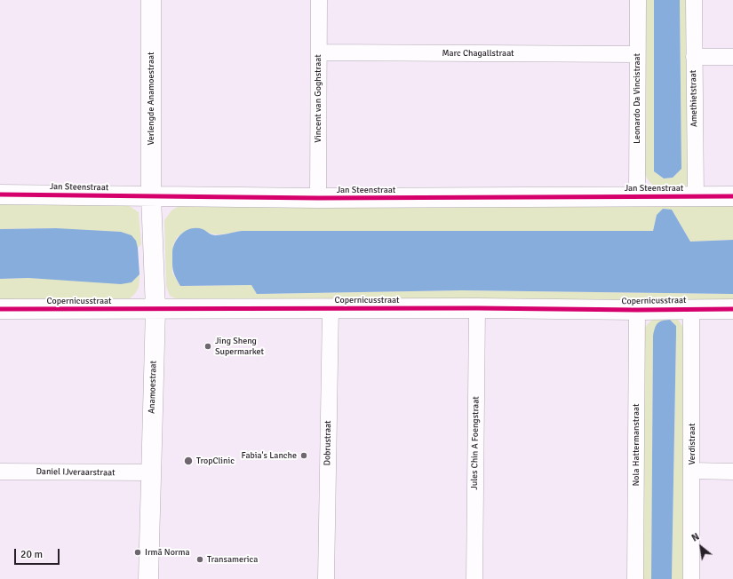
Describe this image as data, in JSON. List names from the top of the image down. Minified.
{"streets":{"street":["Marc Chagallstraat","Verlengde Anamoestraat","Vincent van Goghstraat","Leonardo Da Vincistraat","Amethietstraat","Jan Steenstraat","Copernicusstraat","Anamoestraat","Dobrustraat","Jules Chin A Foengstraat","Verdistraat","Nola Hattermanstraat","Daniel IJveraarstraat"]},"crossings":[["Marc Chagallstraat","Vincent van Goghstraat"],["Marc Chagallstraat","Leonardo Da Vincistraat"],["Verlengde Anamoestraat","Jan Steenstraat"],["Verlengde Anamoestraat","Anamoestraat"],["Vincent van Goghstraat","Jan Steenstraat"],["Leonardo Da Vincistraat","Jan Steenstraat"],["Amethietstraat","Jan Steenstraat"],["Jan Steenstraat","Anamoestraat"],["Copernicusstraat","Anamoestraat"],["Copernicusstraat","Dobrustraat"],["Copernicusstraat","Jules Chin A Foengstraat"],["Copernicusstraat","Verdistraat"],["Copernicusstraat","Nola Hattermanstraat"],["Anamoestraat","Daniel IJveraarstraat"]],"places":["Jing Sheng Supermarket","Fabia's Lanche","TropClinic","Irmã Norma","Transamerica"],"scale_bar":"20 m","north":"top left"}
